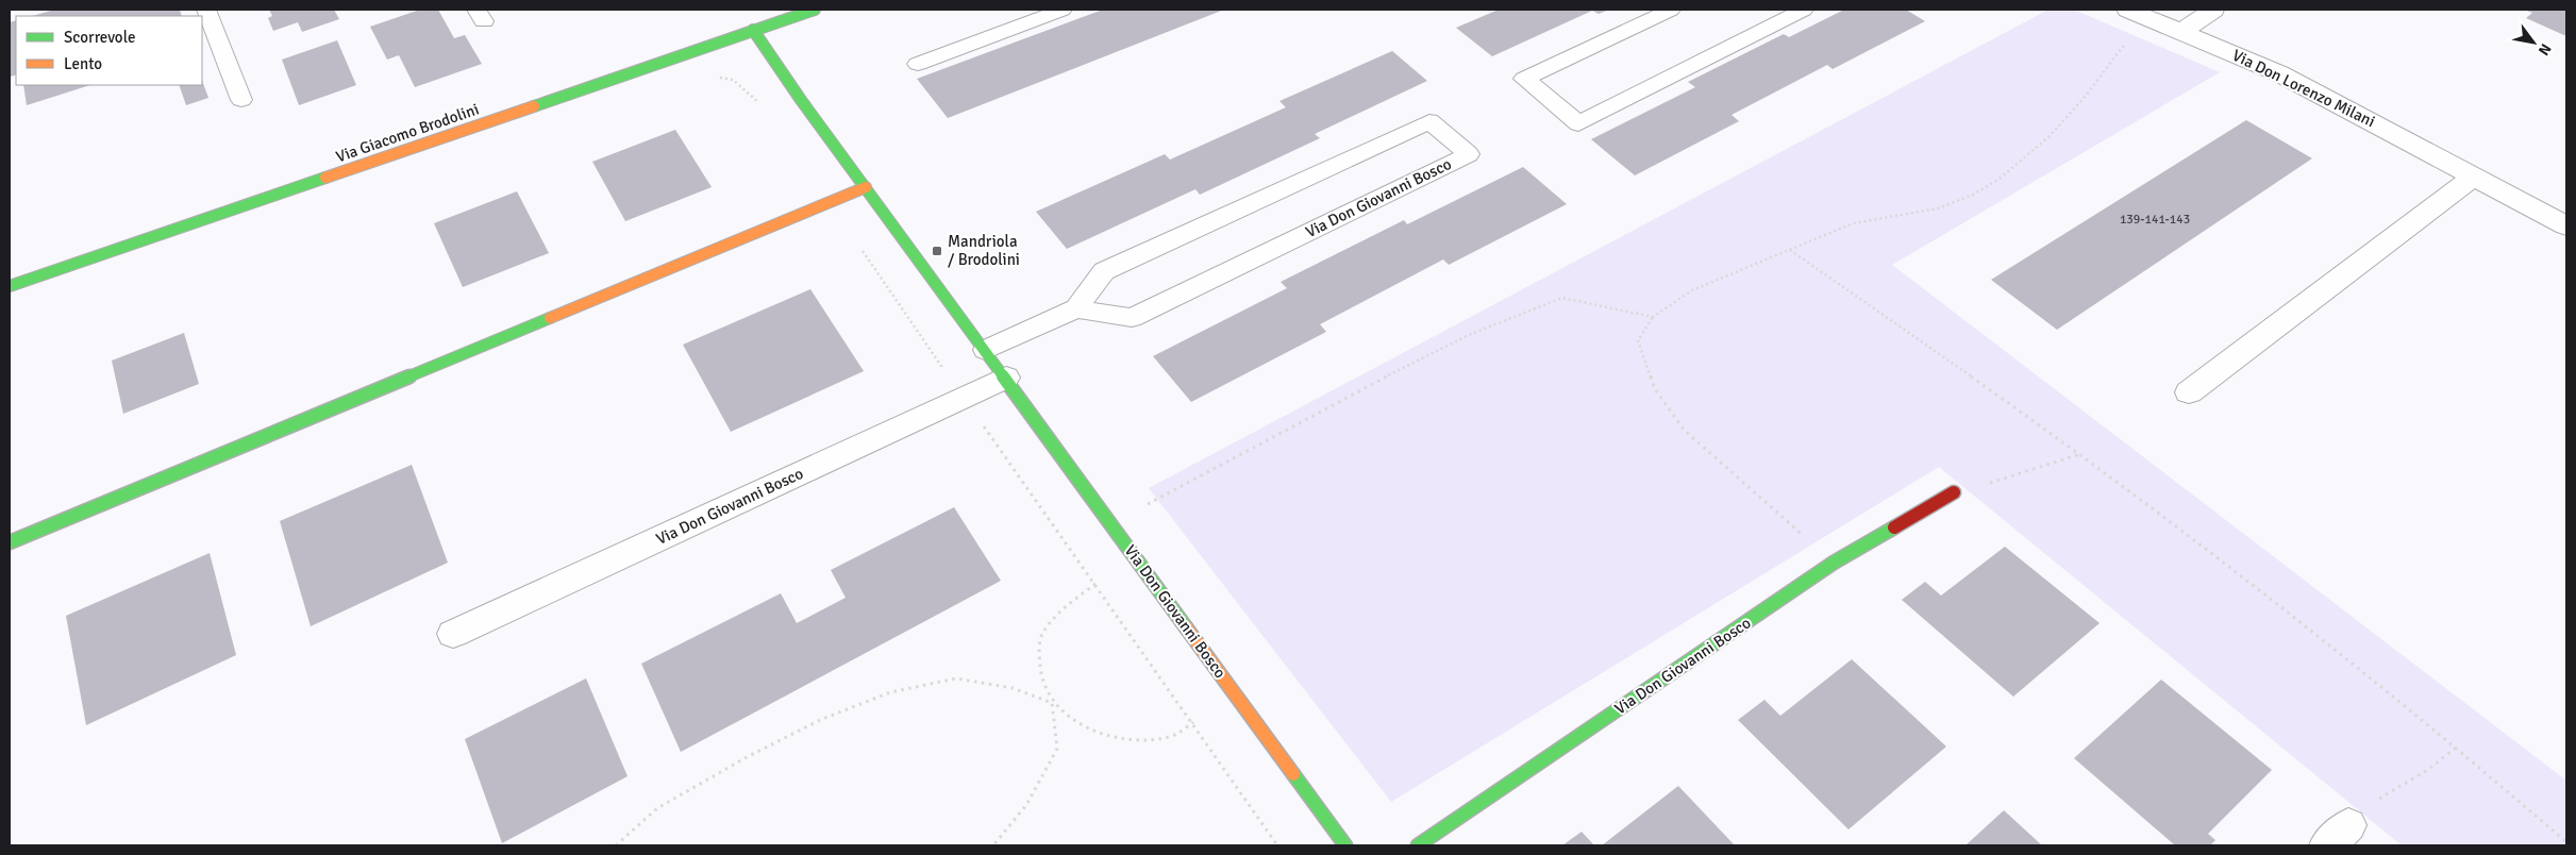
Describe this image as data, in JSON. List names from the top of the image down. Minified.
{"streets":{"street":["Via Don Lorenzo Milani","Via Giacomo Brodolini","Via Don Giovanni Bosco"]},"crossings":[["Via Giacomo Brodolini","Via Don Giovanni Bosco"]],"places":{"transit":["Mandriola / Brodolini"]},"house_numbers":["139-141-143"],"legend":["Scorrevole","Lento"],"north":"bottom right"}
